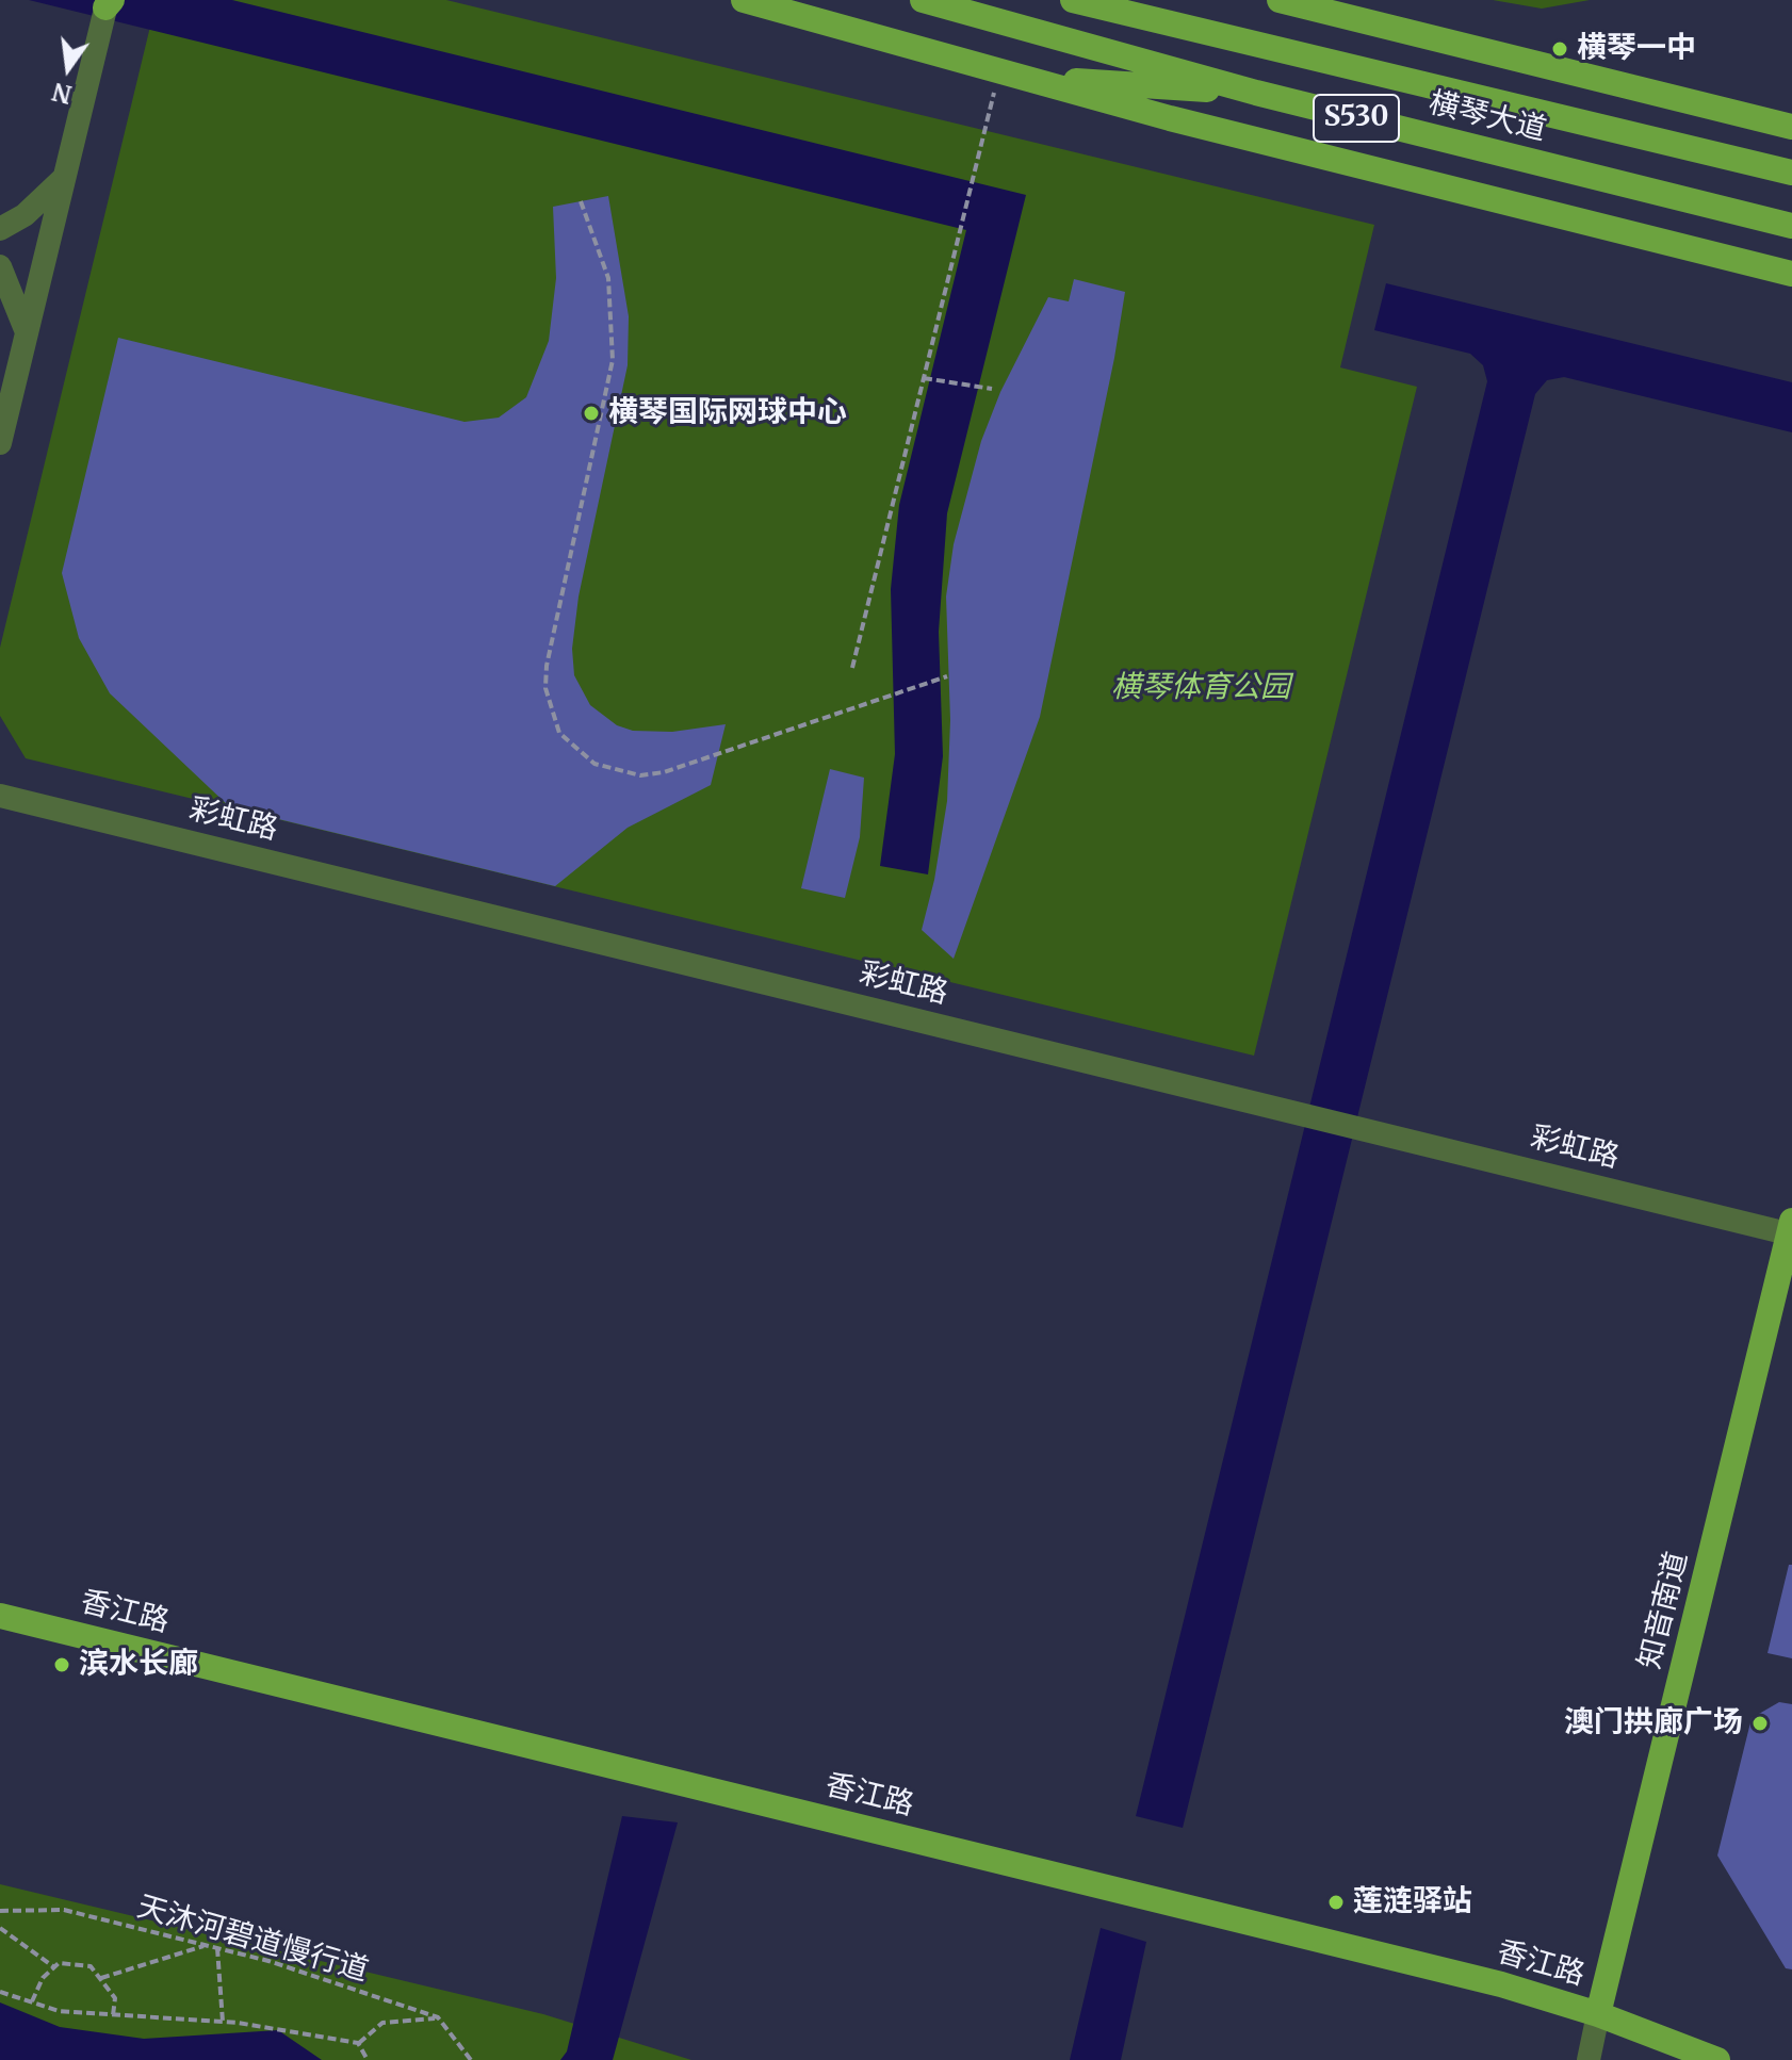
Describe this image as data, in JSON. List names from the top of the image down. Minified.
{"streets":{"main road":["横琴大道","S530","知音南道","香江路"],"street":["彩虹路"],"path":["天沐河碧道慢行道"]},"crossings":[["彩虹路","知音南道"],["知音南道","香江路"]],"parks":["横琴体育公园"],"places":["横琴一中","横琴国际网球中心","滨水长廊","澳门拱廊广场","莲涟驿站"],"north":"bottom"}
